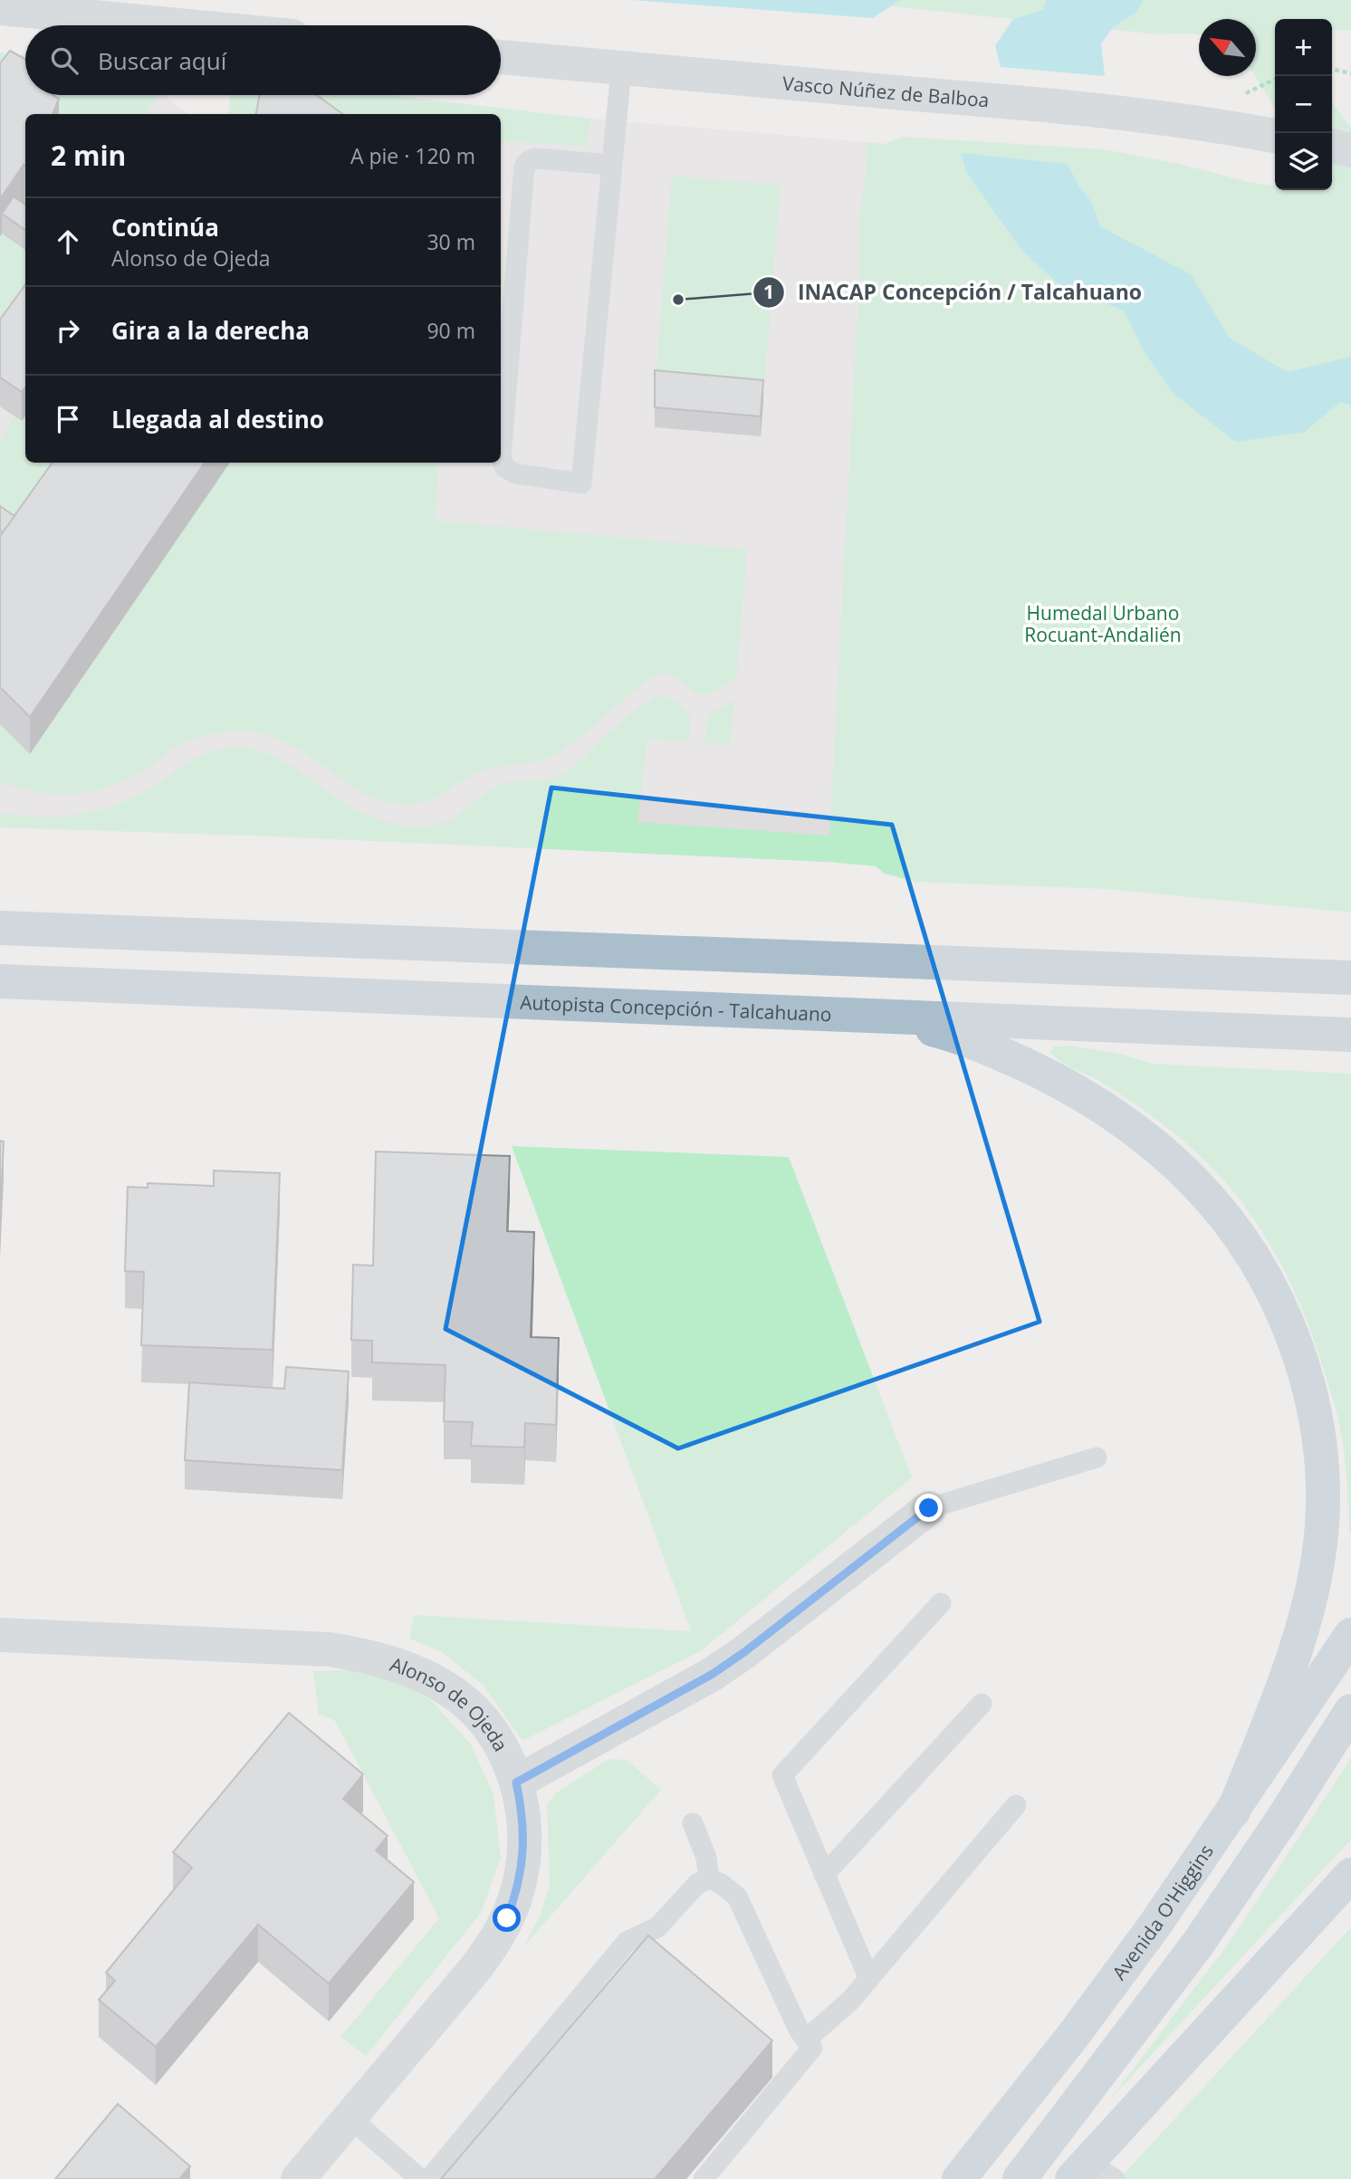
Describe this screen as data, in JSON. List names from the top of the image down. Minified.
{"streets":{"main road":["Autopista Concepción - Talcahuano","Avenida O'Higgins"],"street":["Vasco Núñez de Balboa","Alonso de Ojeda"]},"parks":["Humedal Urbano Rocuant-Andalién"],"places":["INACAP Concepción / Talcahuano"],"north":"top left","page":{"map_buttons":["+","−"],"search":"Buscar aquí","heading":["2 min","A pie · 120 m"],"list":[["Continúa","Alonso de Ojeda","30 m"],["Gira a la derecha","90 m"],"Llegada al destino"]}}
